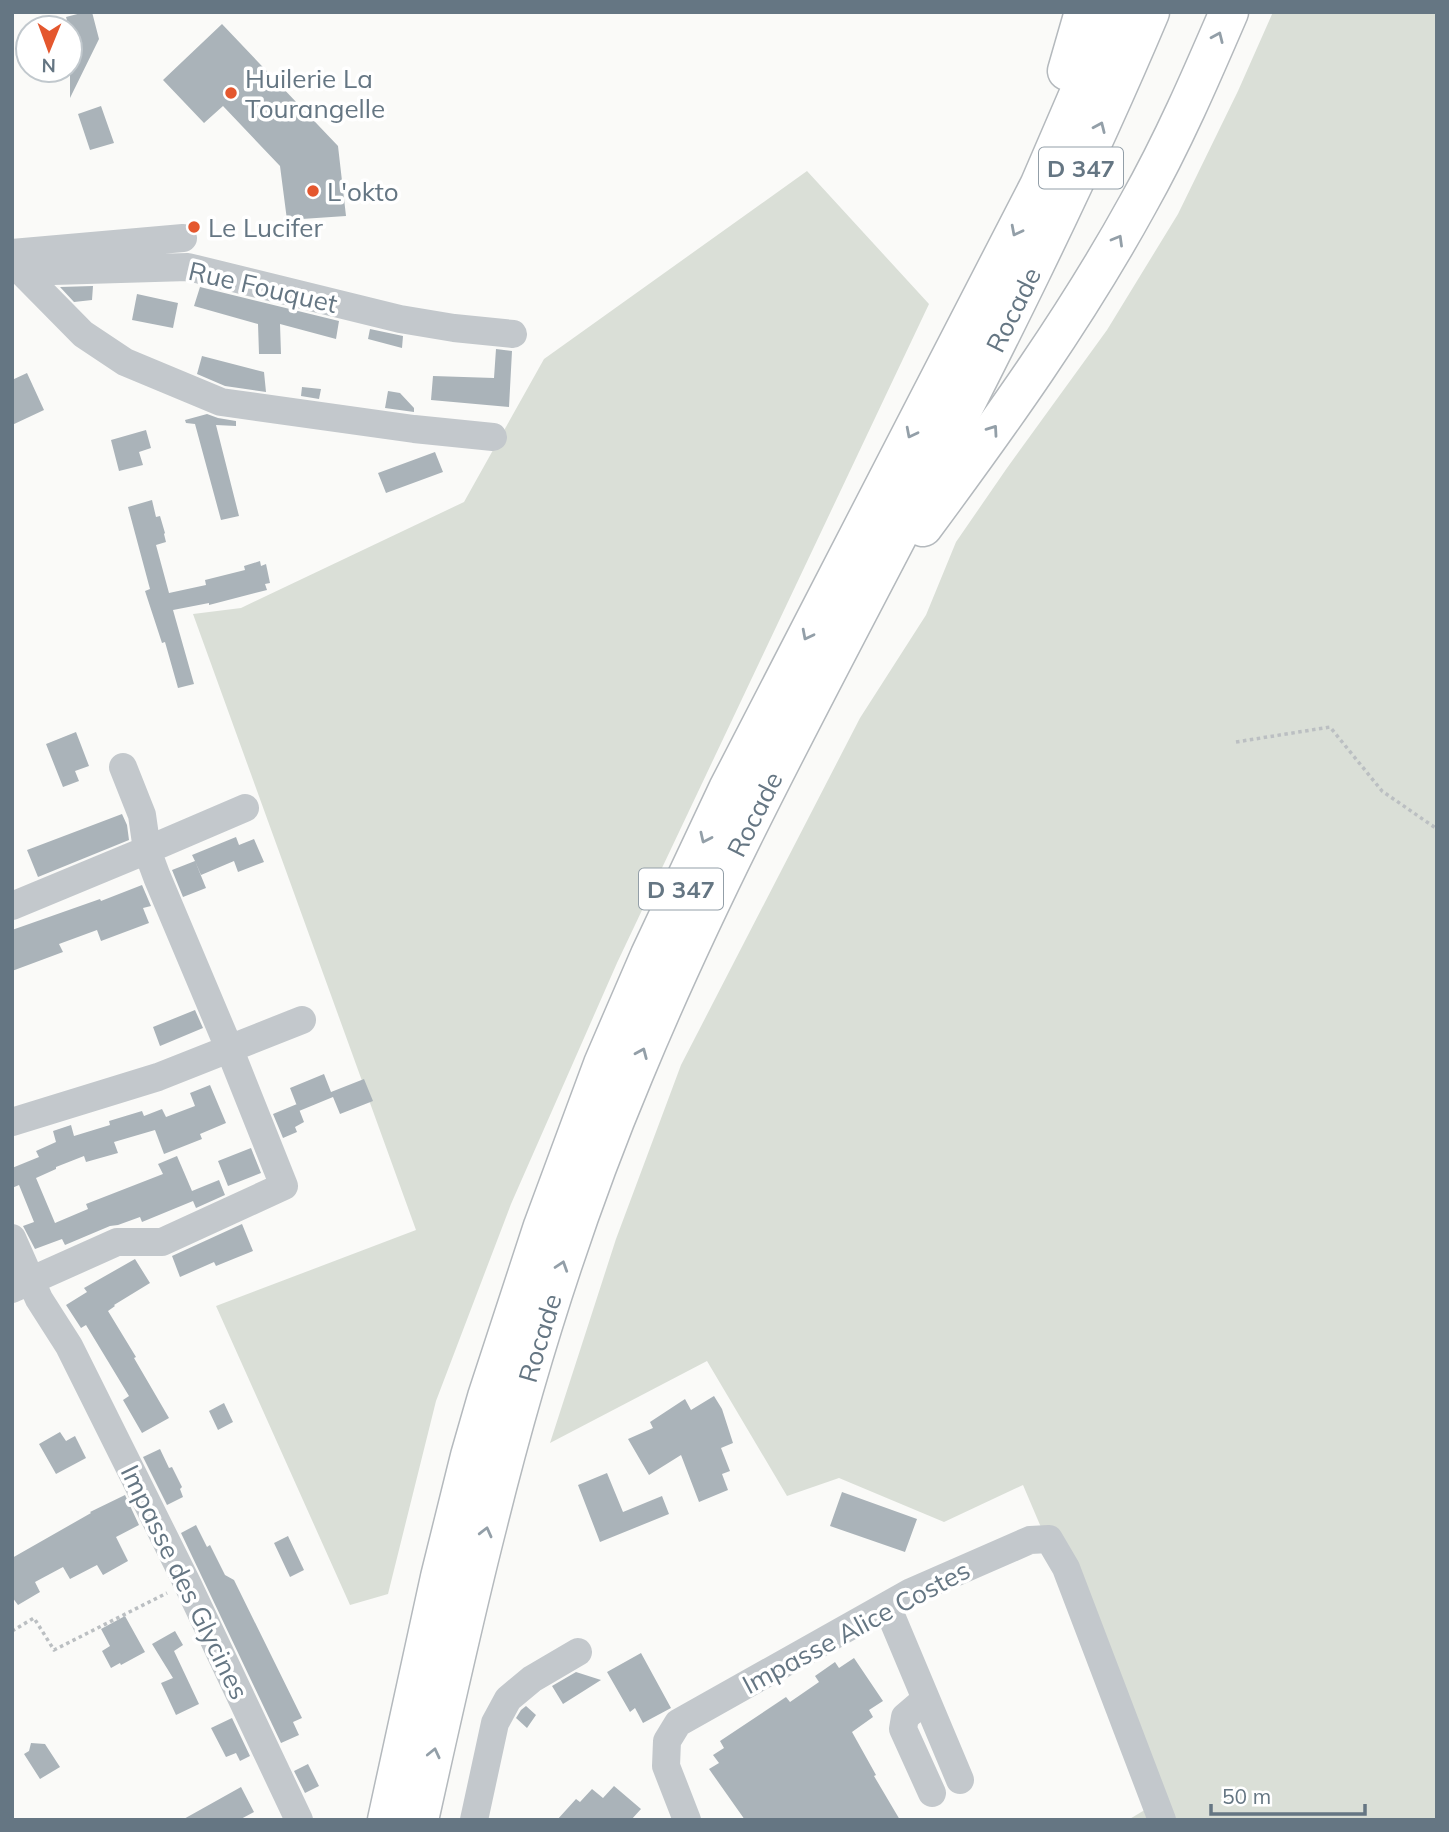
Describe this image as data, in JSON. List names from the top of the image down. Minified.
{"streets":{"highway":["D 347","Rocade"],"street":["Rue Fouquet","Impasse des Glycines","Impasse Alice Costes"]},"places":["Huilerie La Tourangelle","L'okto","Le Lucifer"],"scale_bar":"50 m","north":"bottom"}
